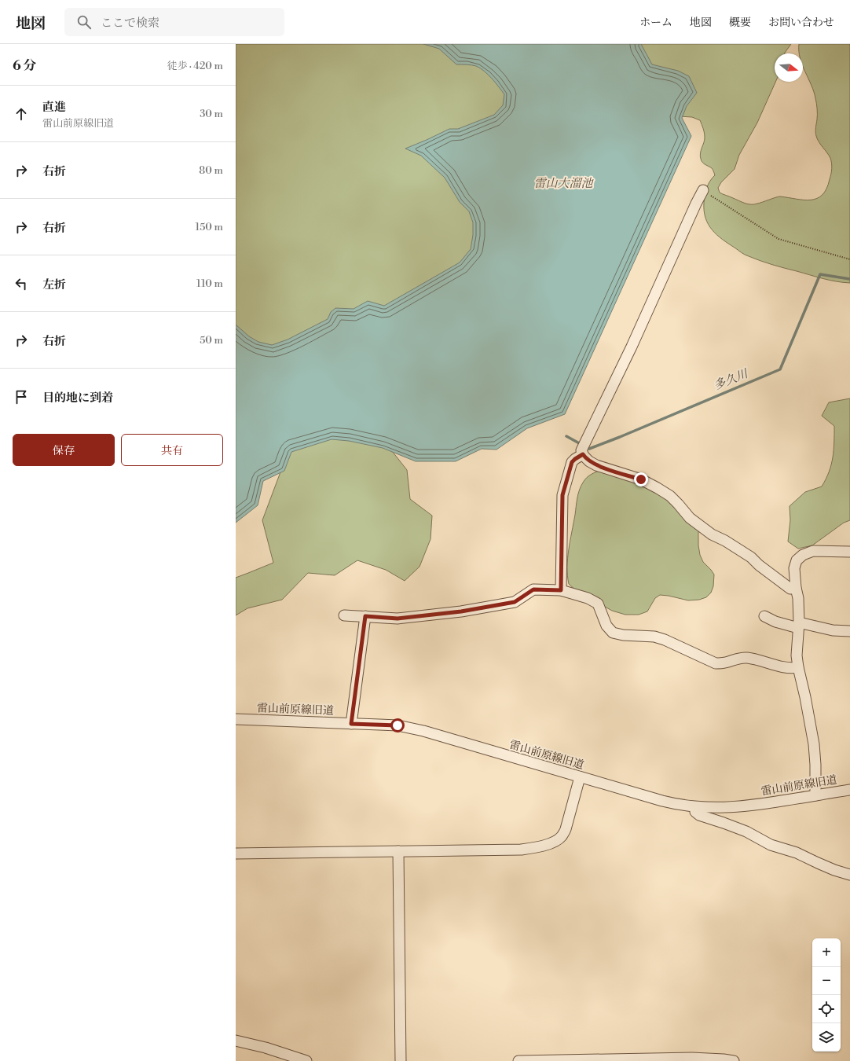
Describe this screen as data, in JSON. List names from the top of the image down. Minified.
{"streets":{"street":["雷山前原線旧道"]},"water":["雷山大溜池","多久川"],"north":"right","page":{"header":"地図","search":"ここで検索","nav":["ホーム","地図","概要","お問い合わせ"],"heading":["6 分","徒歩 · 420 m"],"list":[["直進","雷山前原線旧道","30 m"],["右折","80 m"],["右折","150 m"],["左折","110 m"],["右折","50 m"],"目的地に到着"],"buttons":["保存","共有"],"map_buttons":["+","−"]}}
